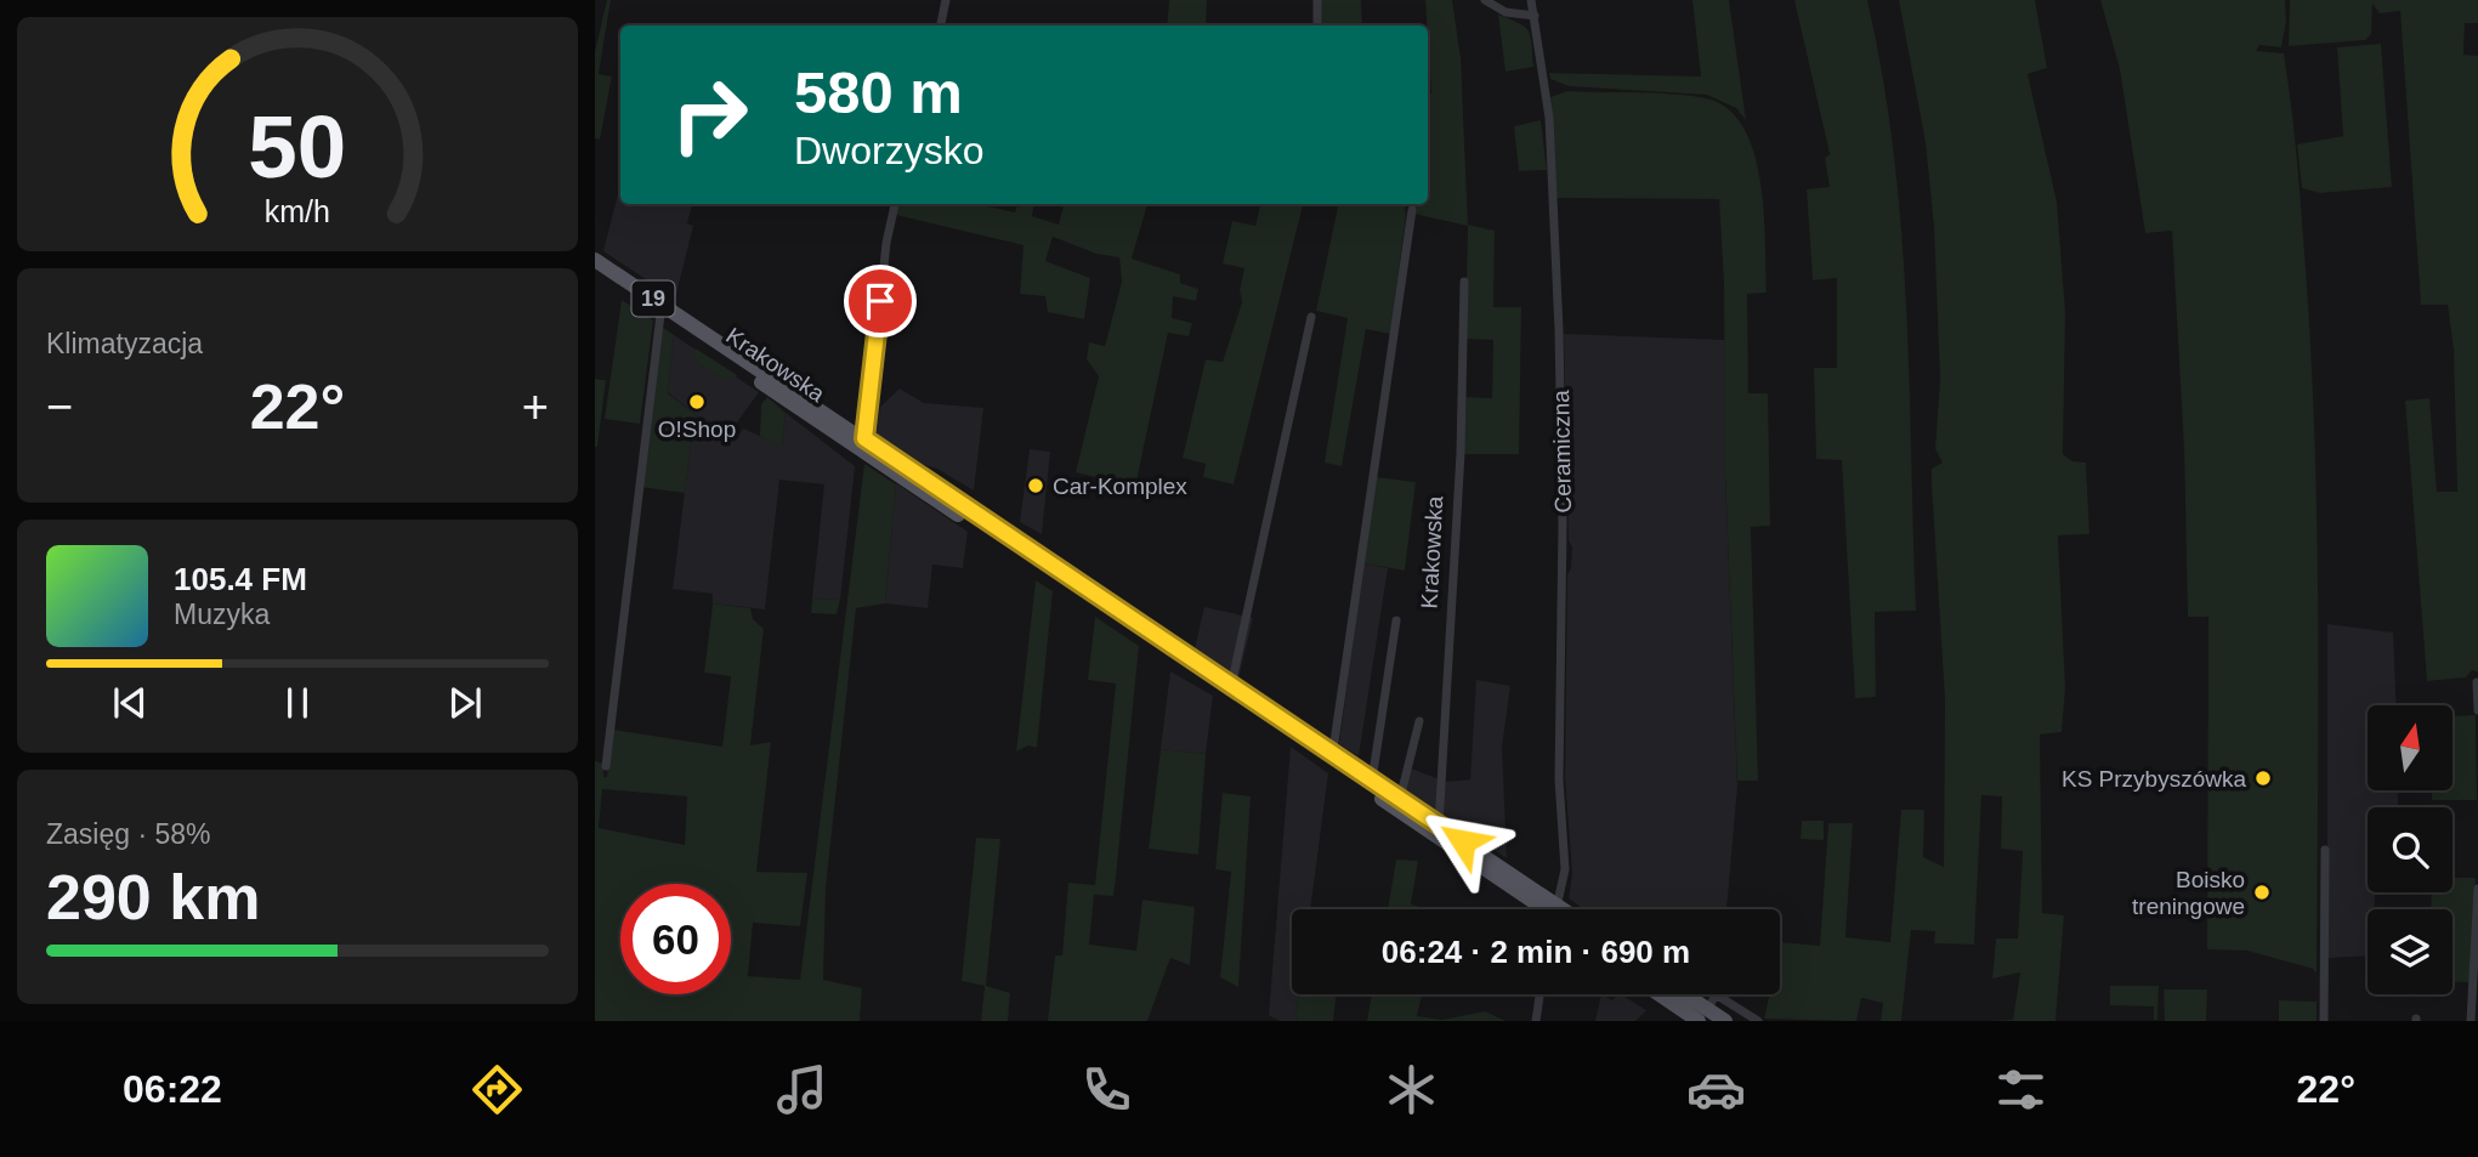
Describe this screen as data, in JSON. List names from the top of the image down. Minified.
{"streets":{"main road":["19","Krakowska"],"street":["Ceramiczna"]},"places":["O!Shop","Car-Komplex","KS Przybyszówka","Boisko treningowe"],"north":"top","page":{"turn":["580 m","Dworzysko"],"tile":["Klimatyzacja",["Zasięg · 58%","290 km"]],"heat":["−","22°","+"],"song":["105.4 FM","Muzyka"],"limit":"60","trip":"06:24 · 2 min · 690 m","tabs":["06:22","22°"],"gauge":["50","km/h"]}}
